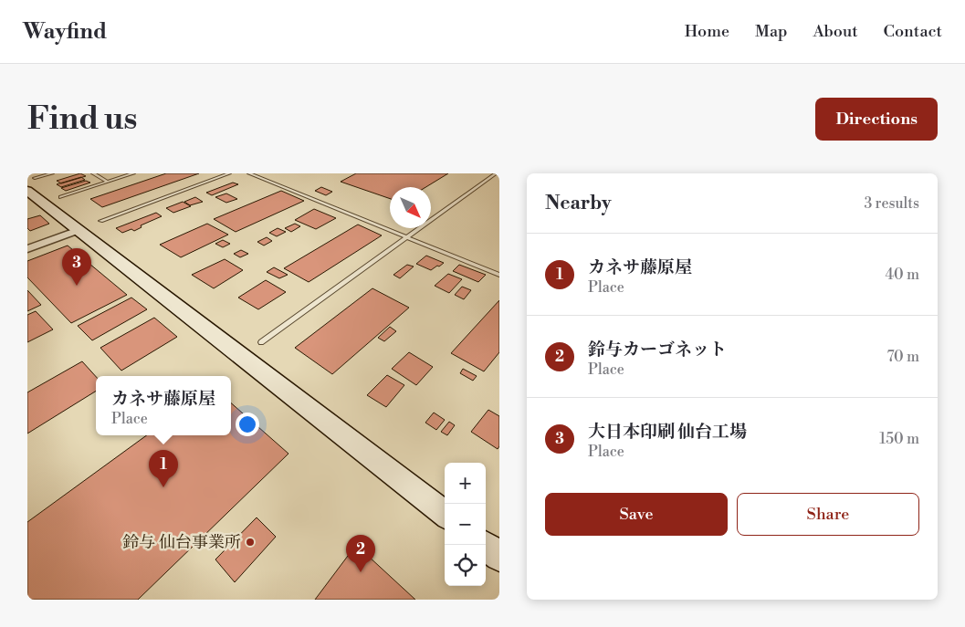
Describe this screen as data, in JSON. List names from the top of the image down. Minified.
{"places":["鈴与 仙台事業所"],"north":"bottom right","page":{"header":"Wayfind","nav":["Home","Map","About","Contact"],"buttons":["Directions",["Save","Share"]],"title":"Find us","heading":["Nearby","3 results"],"list":[{"mark":"1","name":"カネサ藤原屋","note":"Place","value":"40 m"},{"mark":"2","name":"鈴与カーゴネット","note":"Place","value":"70 m"},{"mark":"3","name":"大日本印刷 仙台工場","note":"Place","value":"150 m"}],"pins":["3","1","2"],"popup":["カネサ藤原屋","Place"],"map_buttons":["+","−"]}}
